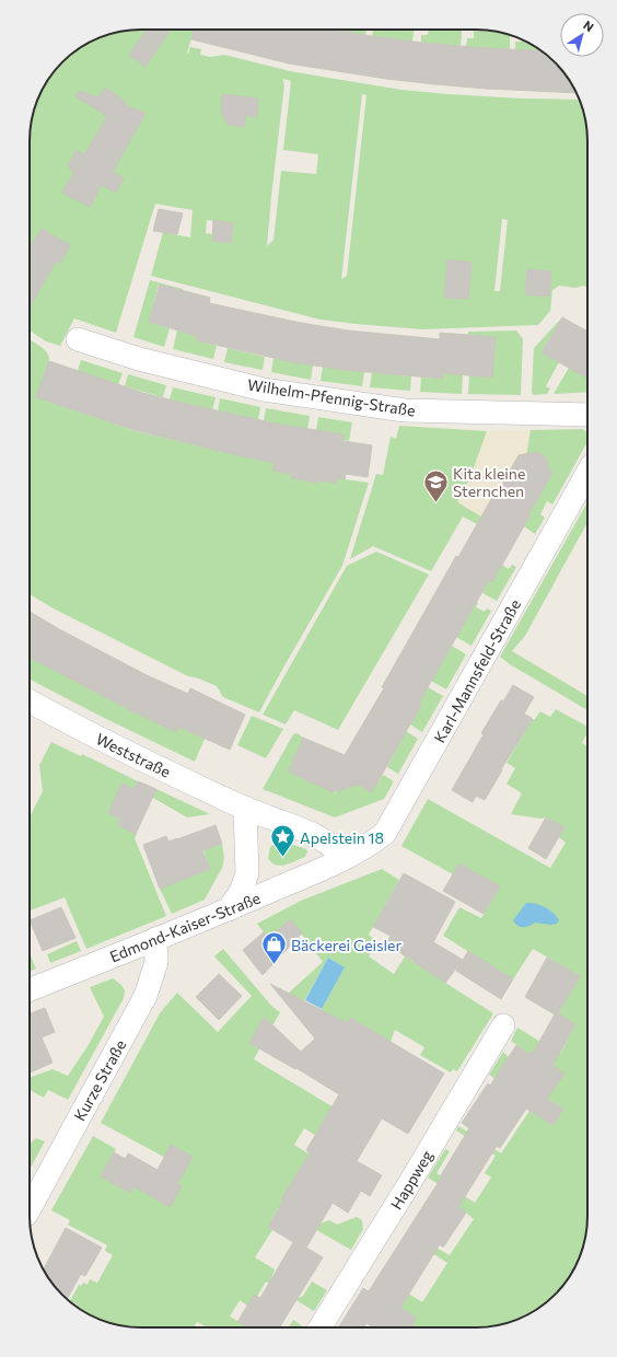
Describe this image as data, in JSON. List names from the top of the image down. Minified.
{"streets":{"street":["Wilhelm-Pfennig-Straße","Karl-Mannsfeld-Straße","Weststraße","Edmond-Kaiser-Straße","Kurze Straße","Happweg"]},"crossings":[["Karl-Mannsfeld-Straße","Weststraße"],["Karl-Mannsfeld-Straße","Edmond-Kaiser-Straße"],["Weststraße","Edmond-Kaiser-Straße"],["Edmond-Kaiser-Straße","Kurze Straße"]],"places":{"school or university":["Kita kleine Sternchen"],"place":["Apelstein 18"],"shop":["Bäckerei Geisler"]},"north":"top right"}
